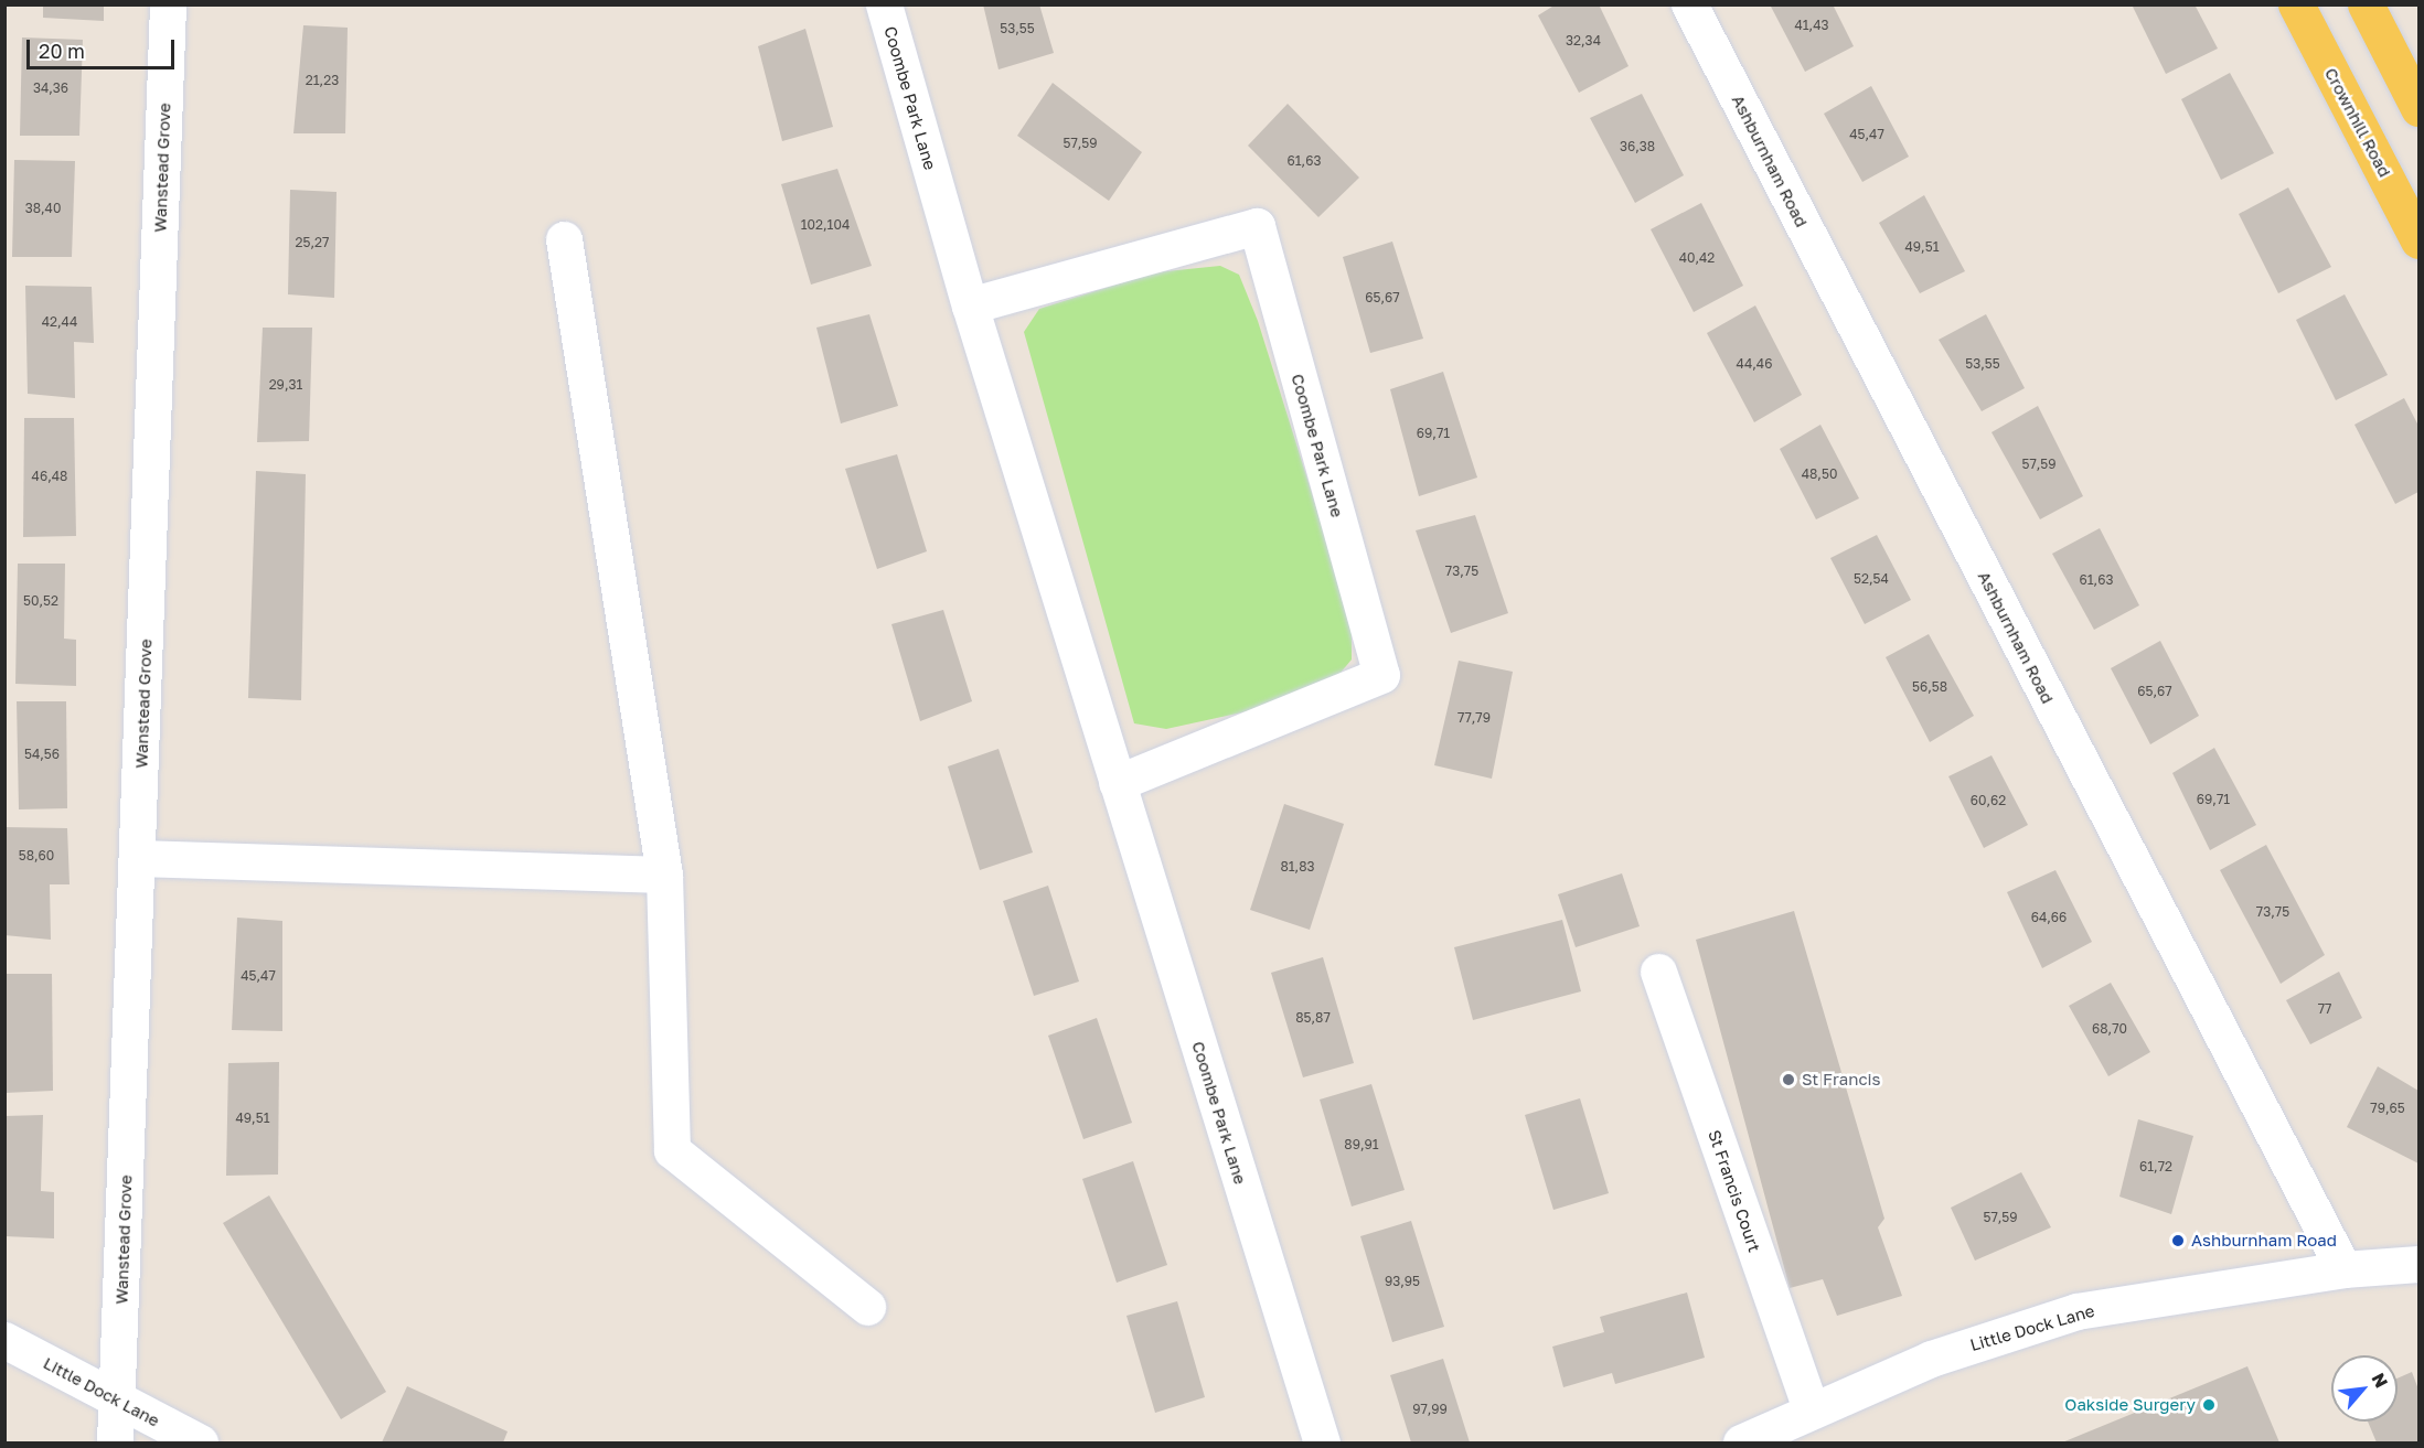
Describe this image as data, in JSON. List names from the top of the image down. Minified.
{"streets":{"main road":["Crownhill Road"],"street":["Coombe Park Lane","Ashburnham Road","Wanstead Grove","St Francis Court","Little Dock Lane"]},"crossings":[["Ashburnham Road","Little Dock Lane"],["Wanstead Grove","Little Dock Lane"],["St Francis Court","Little Dock Lane"]],"places":["St Francis","Ashburnham Road","Oakside Surgery"],"house_numbers":["41,43","53,55","32,34","21,23","34,36","45,47","57,59","36,38","61,63","38,40","102,104","25,27","49,51","40,42","65,67","42,44","44,46","53,55","29,31","69,71","57,59","48,50","46,48","73,75","52,54","61,63","50,52","56,58","65,67","77,79","54,56","69,71","60,62","58,60","81,83","73,75","64,66","45,47","77","85,87","68,70","79,65","49,51","89,91","61,72","57,59","93,95","97,99"],"scale_bar":"20 m","north":"top right"}
